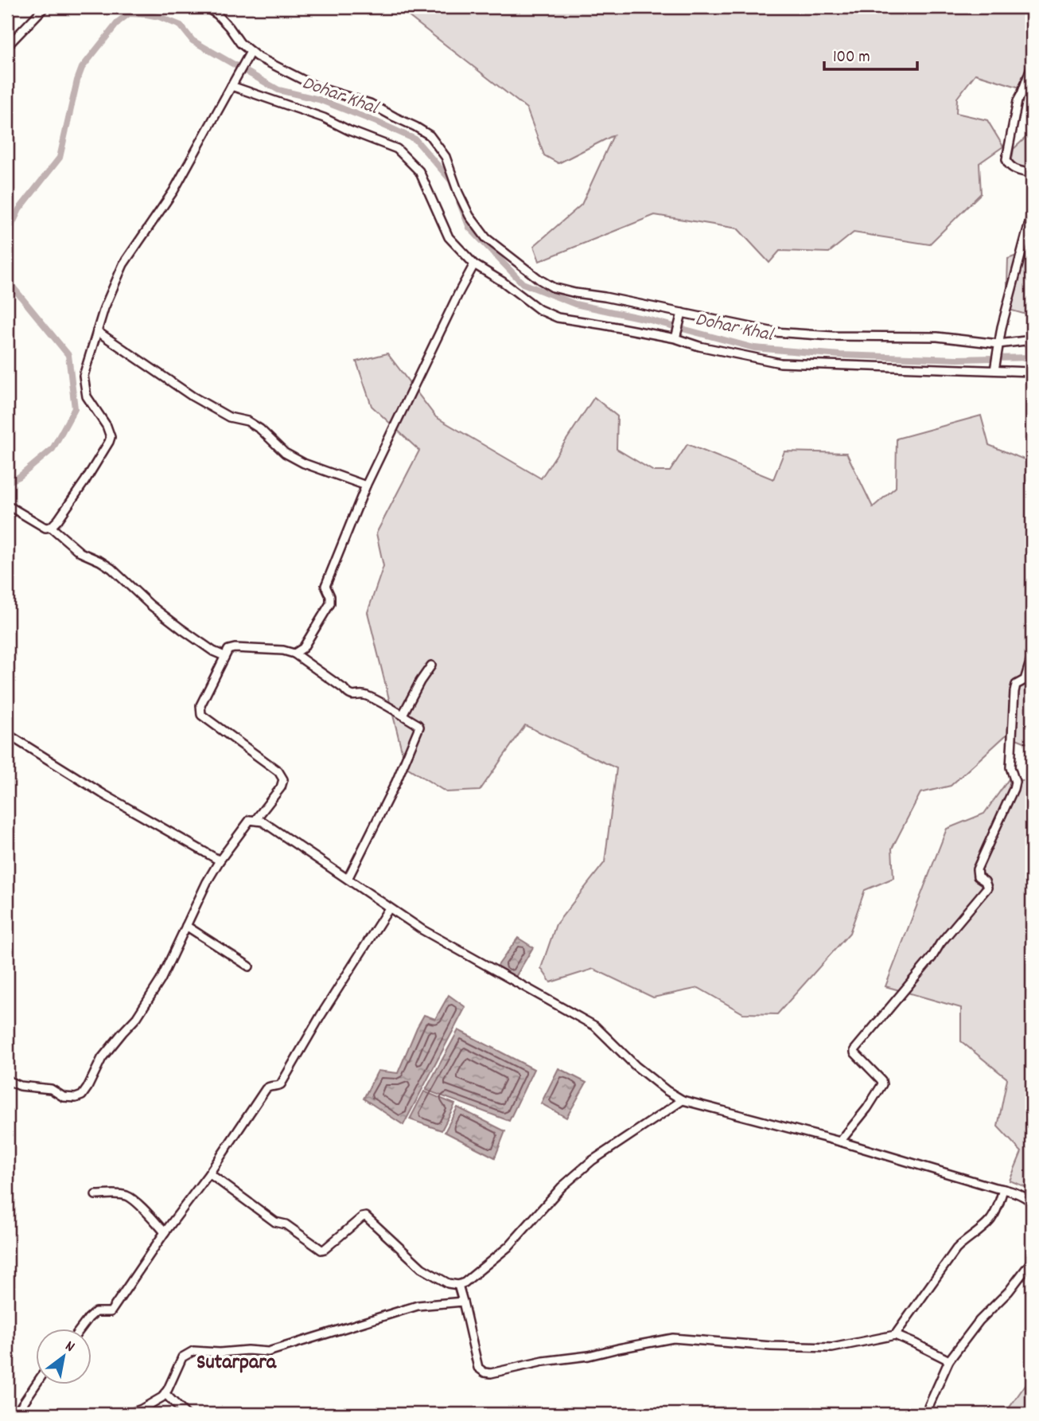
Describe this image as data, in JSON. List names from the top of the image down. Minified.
{"districts":["Sutarpara"],"water":["Dohar Khal"],"scale_bar":"100 m","north":"top right"}
